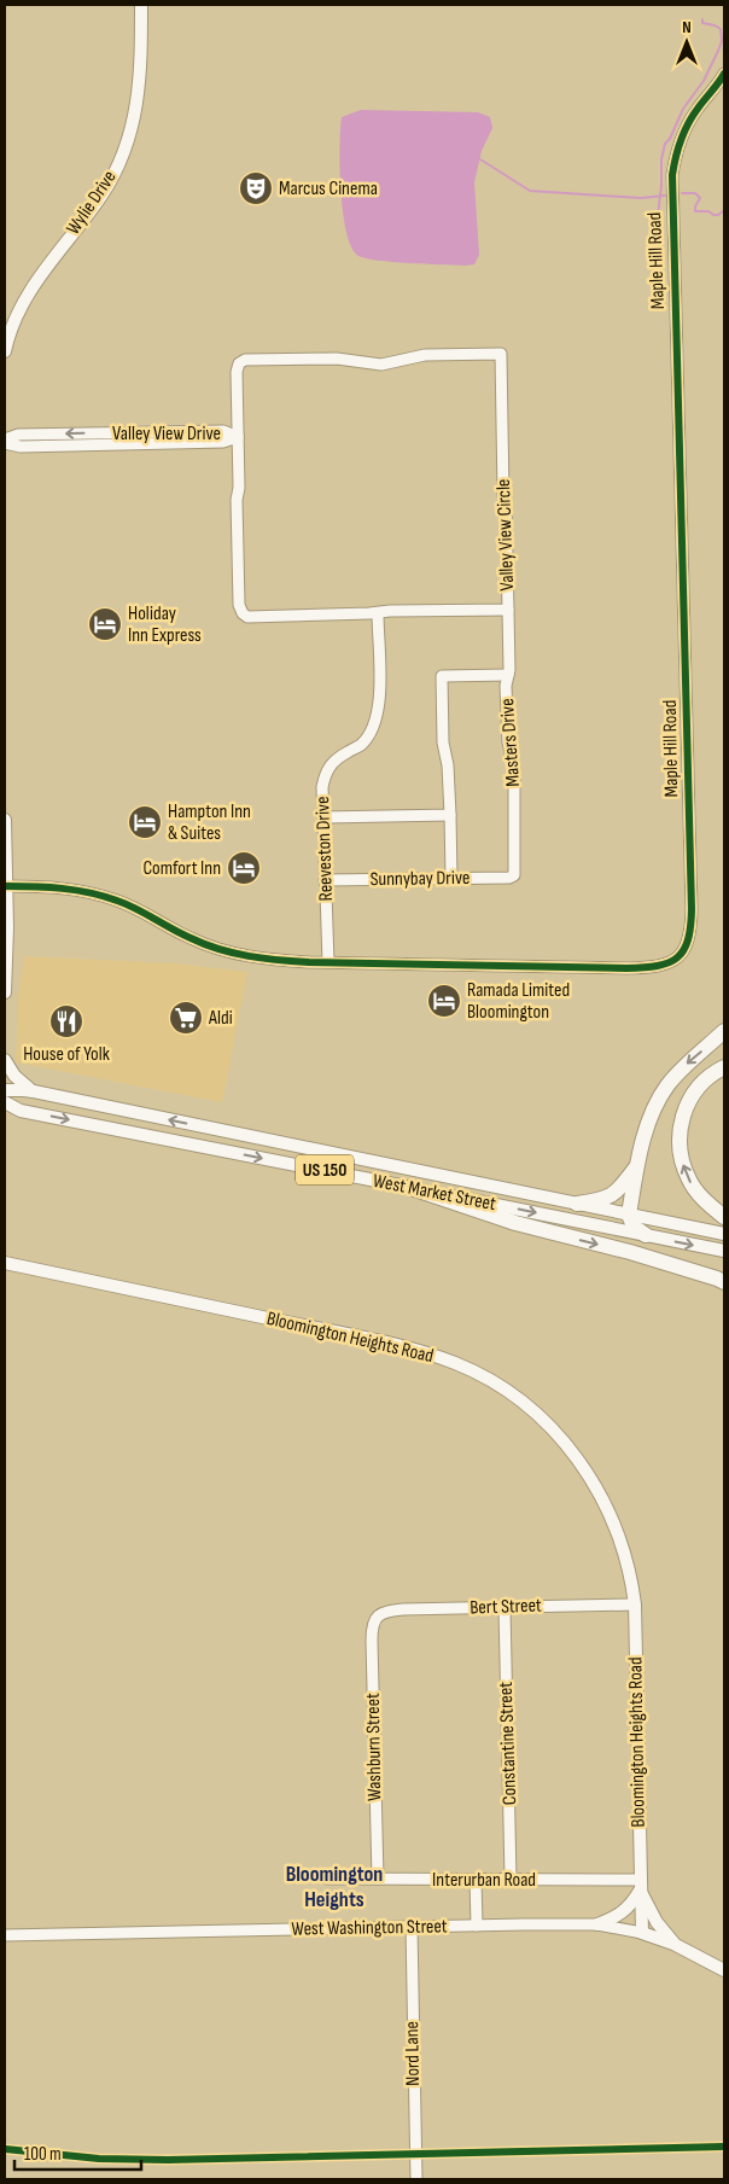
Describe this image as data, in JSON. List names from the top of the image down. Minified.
{"streets":{"main road":["Wylie Drive","US 150","West Market Street","Bloomington Heights Road","West Washington Street"],"street":["Maple Hill Road","Valley View Drive","Valley View Circle","Masters Drive","Reeveston Drive","Sunnybay Drive","Bert Street","Constantine Street","Washburn Street","Interurban Road","Nord Lane"]},"crossings":[["Maple Hill Road","Reeveston Drive"],["Valley View Drive","Valley View Circle"],["Valley View Circle","Masters Drive"],["Valley View Circle","Reeveston Drive"],["Masters Drive","Sunnybay Drive"],["Reeveston Drive","Sunnybay Drive"],["Bloomington Heights Road","Bert Street"],["Bloomington Heights Road","Interurban Road"],["Bloomington Heights Road","West Washington Street"],["Bert Street","Constantine Street"],["Bert Street","Washburn Street"],["Constantine Street","Interurban Road"],["Washburn Street","Interurban Road"],["West Washington Street","Nord Lane"]],"districts":["Bloomington Heights"],"places":{"theatre":["Marcus Cinema"],"hotel":["Holiday Inn Express","Hampton Inn & Suites","Comfort Inn","Ramada Limited Bloomington"],"supermarket":["Aldi"],"restaurant":["House of Yolk"]},"scale_bar":"100 m","north":"top"}
